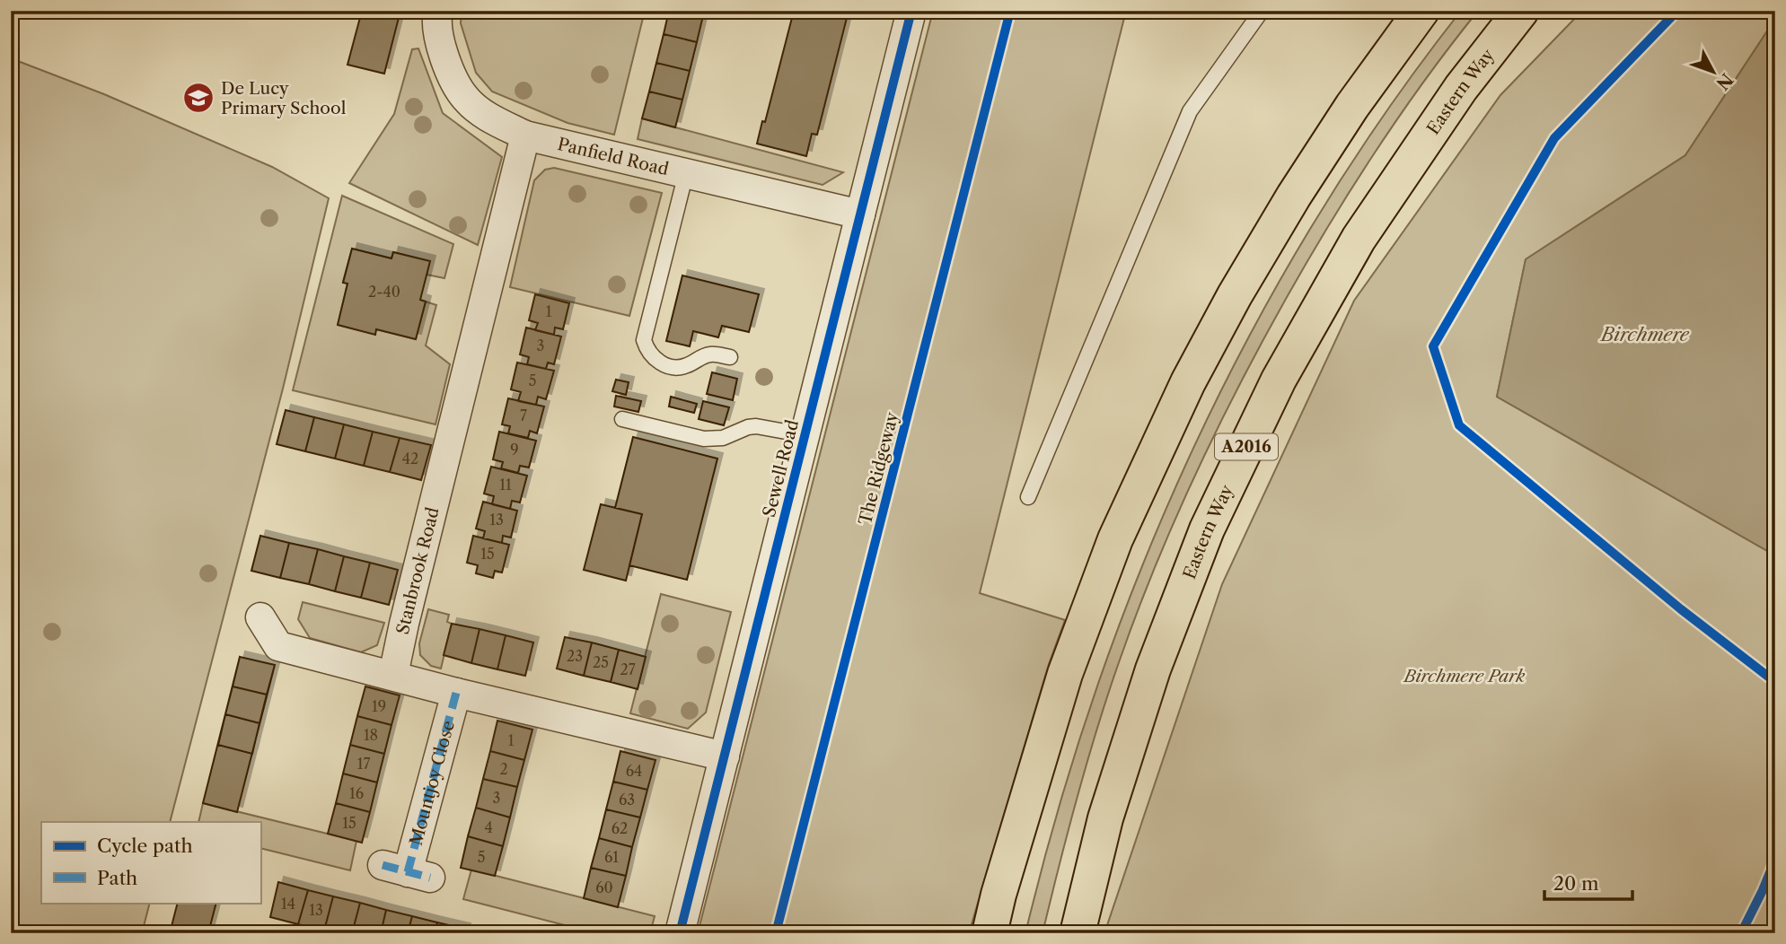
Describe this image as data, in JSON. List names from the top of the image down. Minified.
{"streets":{"main road":["Eastern Way","A2016"],"street":["Panfield Road","Sewell Road","Stanbrook Road","Mountjoy Close"],"cycle path":["The Ridgeway"]},"crossings":[["Panfield Road","Sewell Road"],["Panfield Road","Stanbrook Road"]],"water":["Birchmere"],"parks":["Birchmere Park"],"places":{"school or university":["De Lucy Primary School"]},"house_numbers":["2-40","1","3","5","7","9","42","11","13","15","23","25","27","19","18","1","17","2","64","16","3","63","15","4","62","5","61","60","14","13"],"legend":["Cycle path","Path"],"scale_bar":"20 m","north":"bottom right"}
